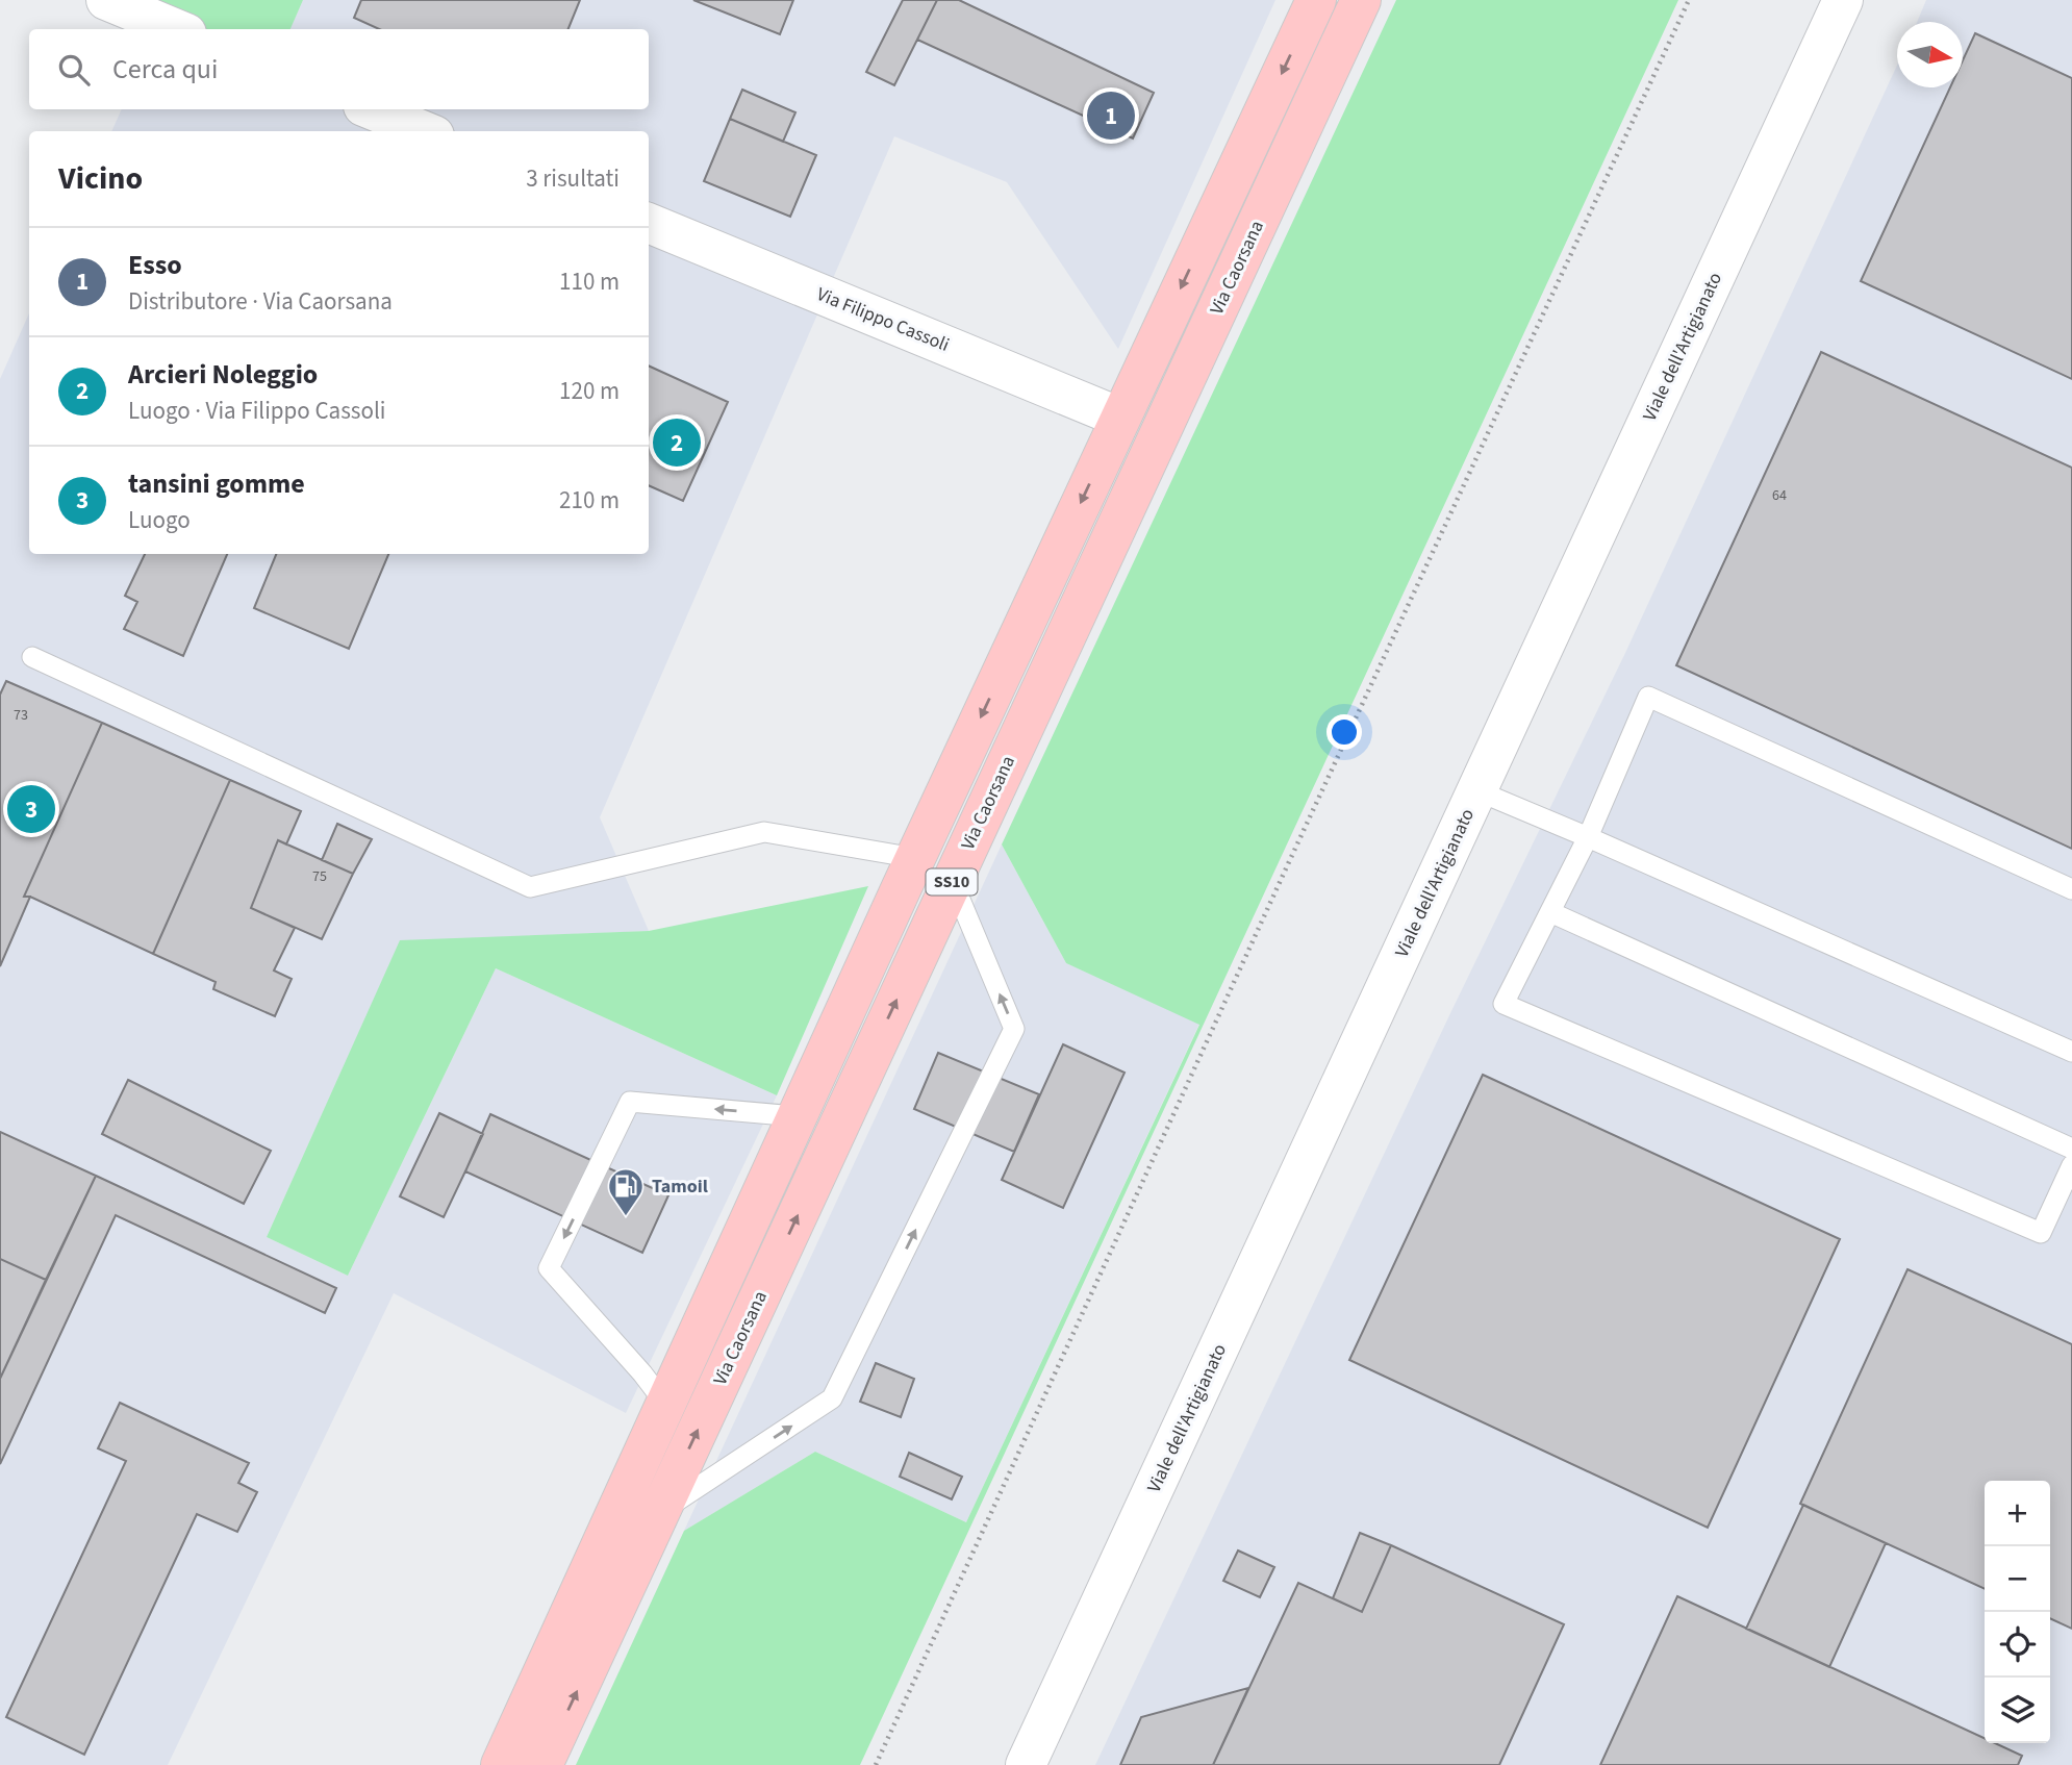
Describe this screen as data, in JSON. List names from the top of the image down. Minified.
{"streets":{"main road":["Via Caorsana","SS10"],"street":["Via Filippo Cassoli","Viale dell'Artigianato"]},"crossings":[["Via Filippo Cassoli","SS10"]],"places":{"fuel station":["Tamoil"]},"house_numbers":["64","73","75"],"north":"right","page":{"search":"Cerca qui","pins":["1","2","3"],"heading":["Vicino","3 risultati"],"list":[{"mark":"1","name":"Esso","note":"Distributore · Via Caorsana","value":"110 m"},{"mark":"2","name":"Arcieri Noleggio","note":"Luogo · Via Filippo Cassoli","value":"120 m"},{"mark":"3","name":"tansini gomme","note":"Luogo","value":"210 m"}],"map_buttons":["+","−"]}}
